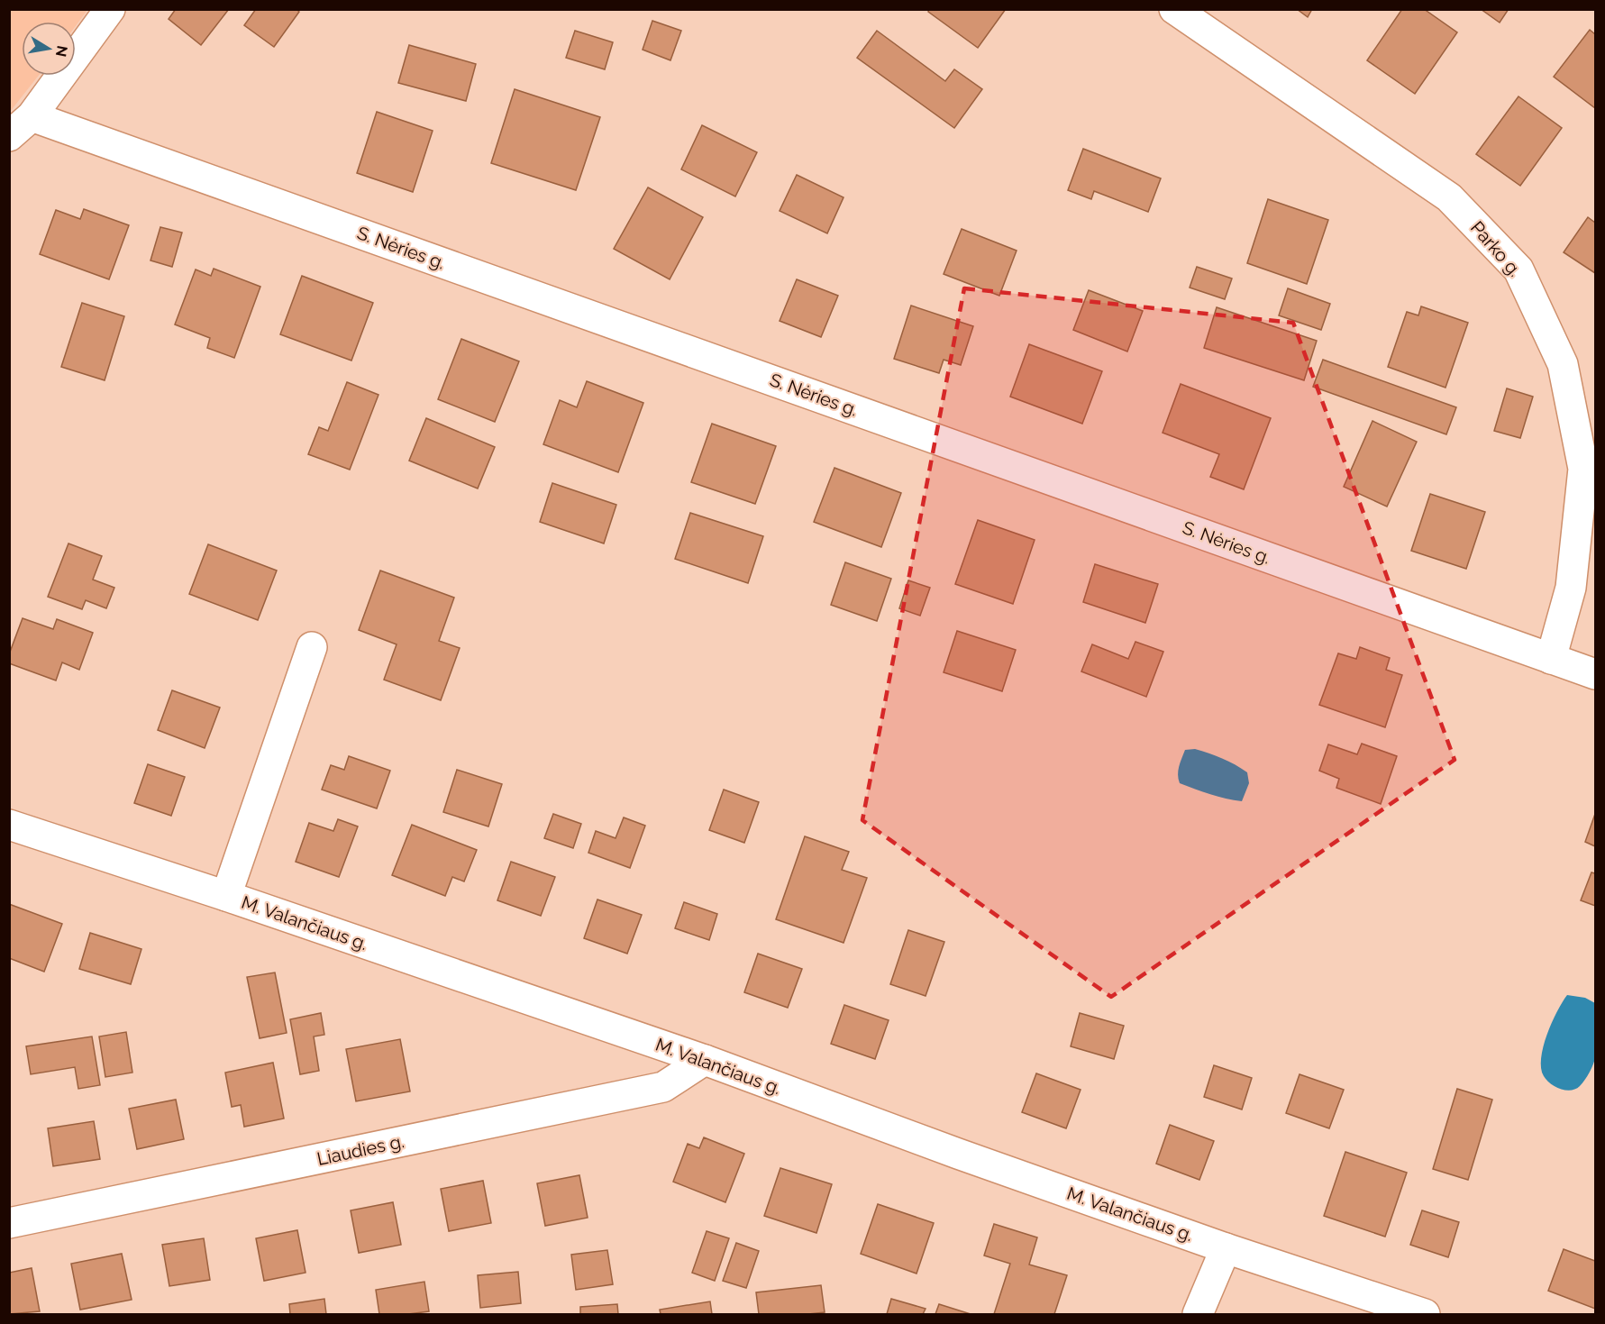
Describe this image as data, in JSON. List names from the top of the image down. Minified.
{"streets":{"street":["S. Nėries g.","Parko g.","M. Valančiaus g.","Liaudies g."]},"crossings":[["S. Nėries g.","Parko g."],["M. Valančiaus g.","Liaudies g."]],"north":"right"}
